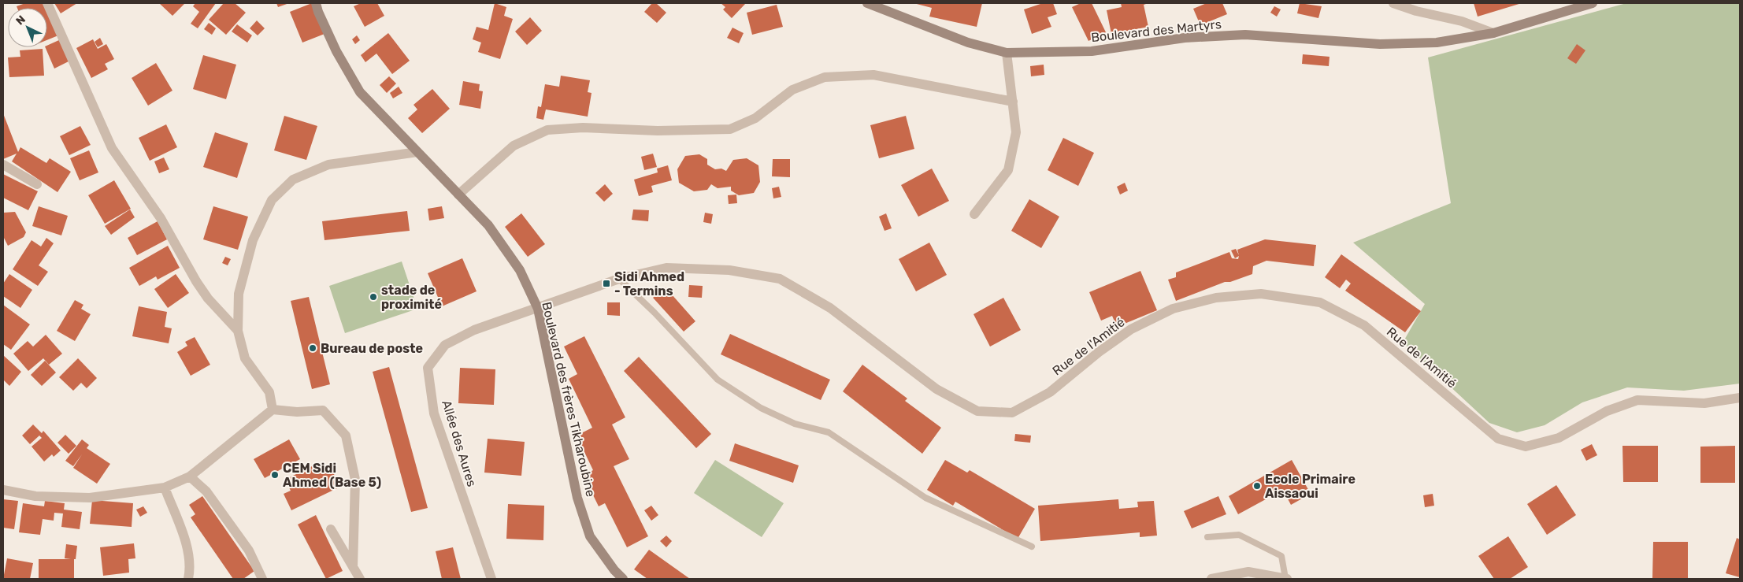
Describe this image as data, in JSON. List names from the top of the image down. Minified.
{"streets":{"main road":["Boulevard des Martyrs","Boulevard des frères Tikharoubine"],"street":["Rue de l'Amitié","Allée des Aures"]},"crossings":[["Rue de l'Amitié","Boulevard des frères Tikharoubine"],["Rue de l'Amitié","Allée des Aures"],["Boulevard des frères Tikharoubine","Allée des Aures"]],"places":{"transit":["Sidi Ahmed - Termins"],"other":["stade de proximité","Bureau de poste","CEM Sidi Ahmed (Base 5)","Ecole Primaire Aissaoui"]},"north":"top left"}
